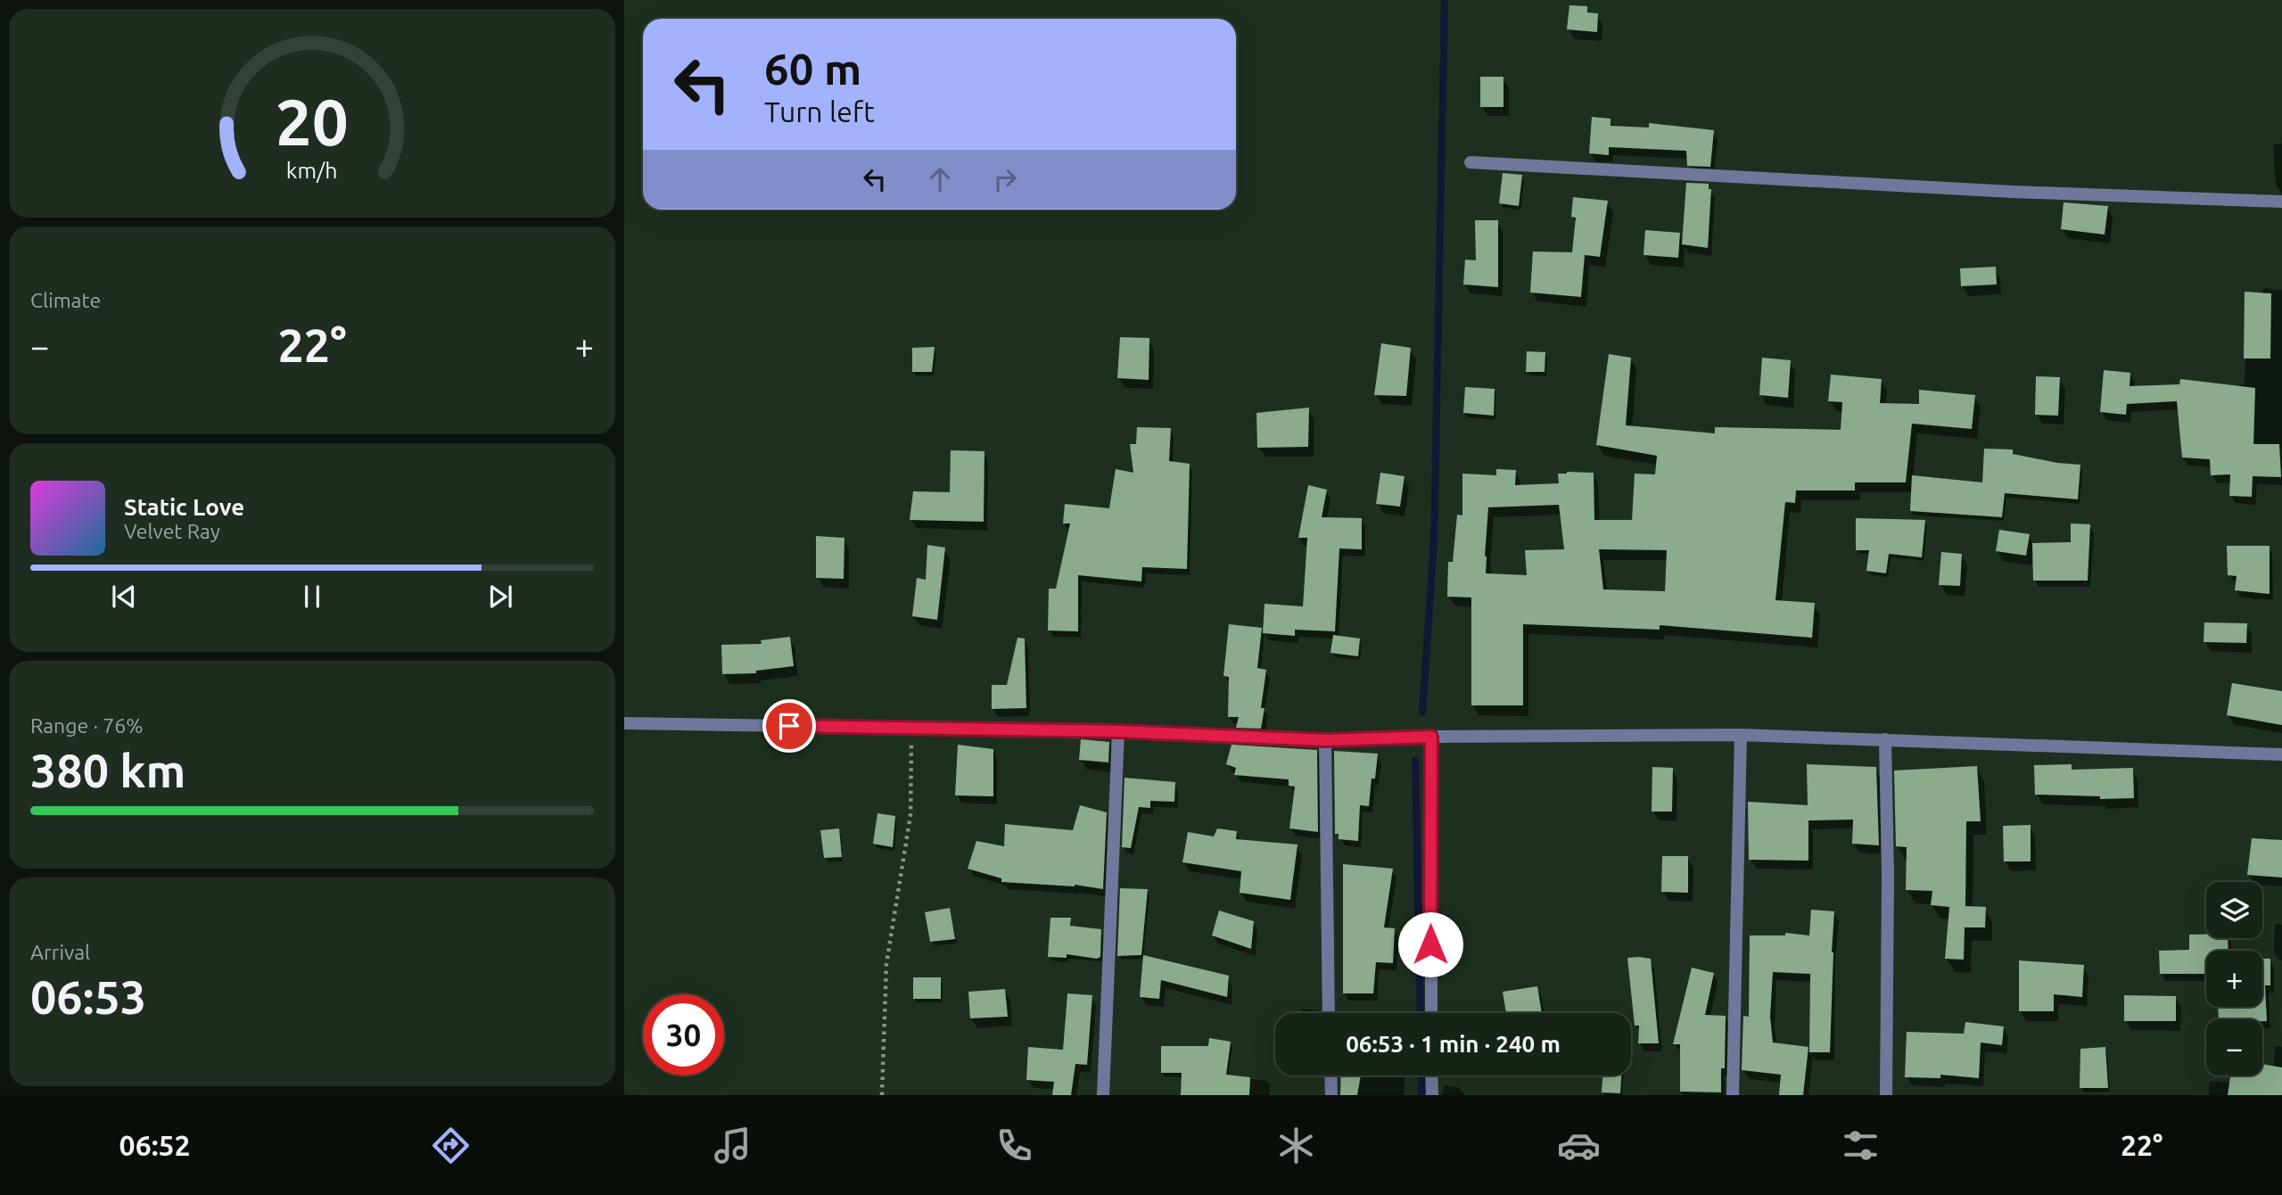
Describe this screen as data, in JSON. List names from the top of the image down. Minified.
{"page":{"turn":["60 m","Turn left"],"tile":["Climate",["Range · 76%","380 km"],["Arrival","06:53"]],"heat":["−","22°","+"],"song":["Static Love","Velvet Ray"],"map_buttons":["+","−"],"limit":"30","trip":"06:53 · 1 min · 240 m","tabs":["06:52","22°"],"gauge":["20","km/h"]}}
